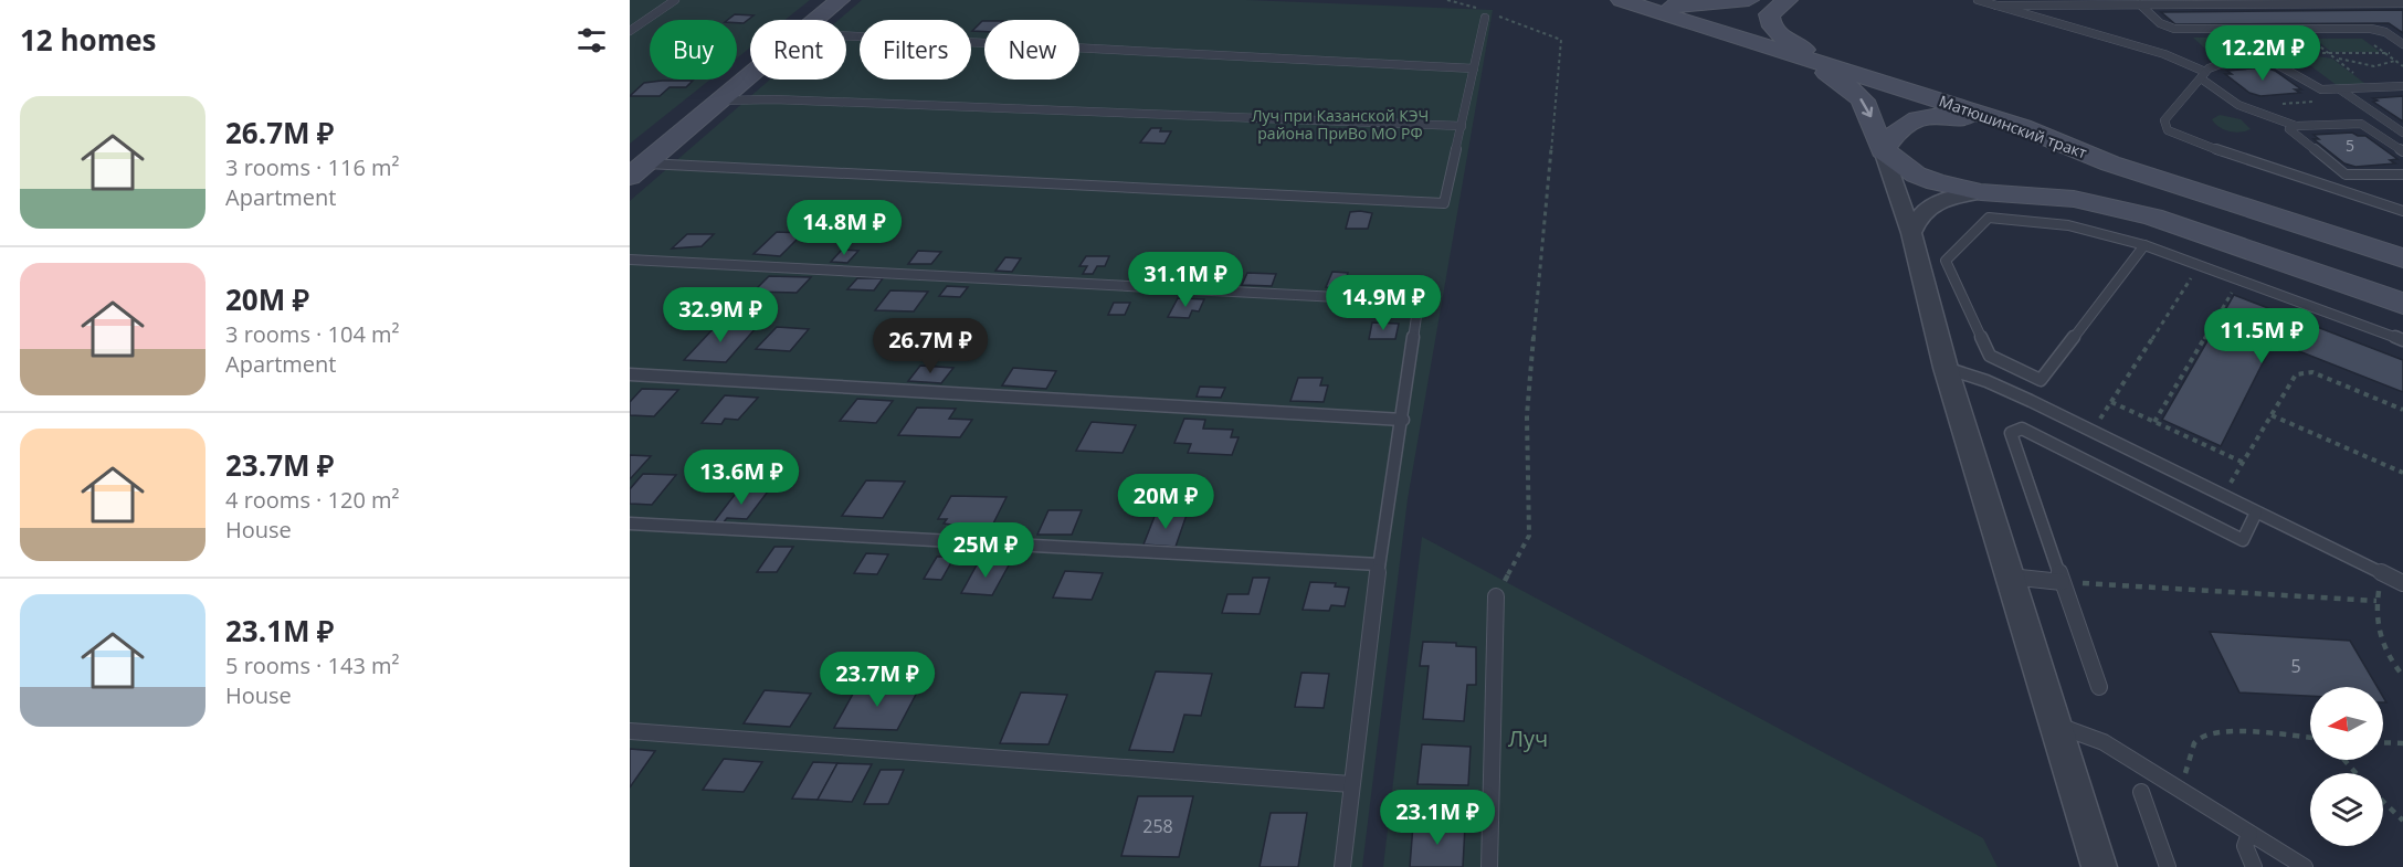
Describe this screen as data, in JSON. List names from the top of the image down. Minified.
{"streets":{"street":["Матюшинский тракт"]},"parks":["Луч при Казанской КЭЧ района ПриВо МО РФ","Луч"],"house_numbers":["5","5","258"],"north":"left","page":{"heading":"12 homes","chip":["Buy","Rent","Filters","New"],"price":["12.2M ₽","14.8M ₽","31.1M ₽","14.9M ₽","32.9M ₽","11.5M ₽","26.7M ₽","13.6M ₽","20M ₽","25M ₽","23.7M ₽","23.1M ₽"],"list":[{"name":"26.7M ₽","note":"3 rooms · 116 m² · Apartment"},{"name":"20M ₽","note":"3 rooms · 104 m² · Apartment"},{"name":"23.7M ₽","note":"4 rooms · 120 m² · House"},{"name":"23.1M ₽","note":"5 rooms · 143 m² · House"}]}}
